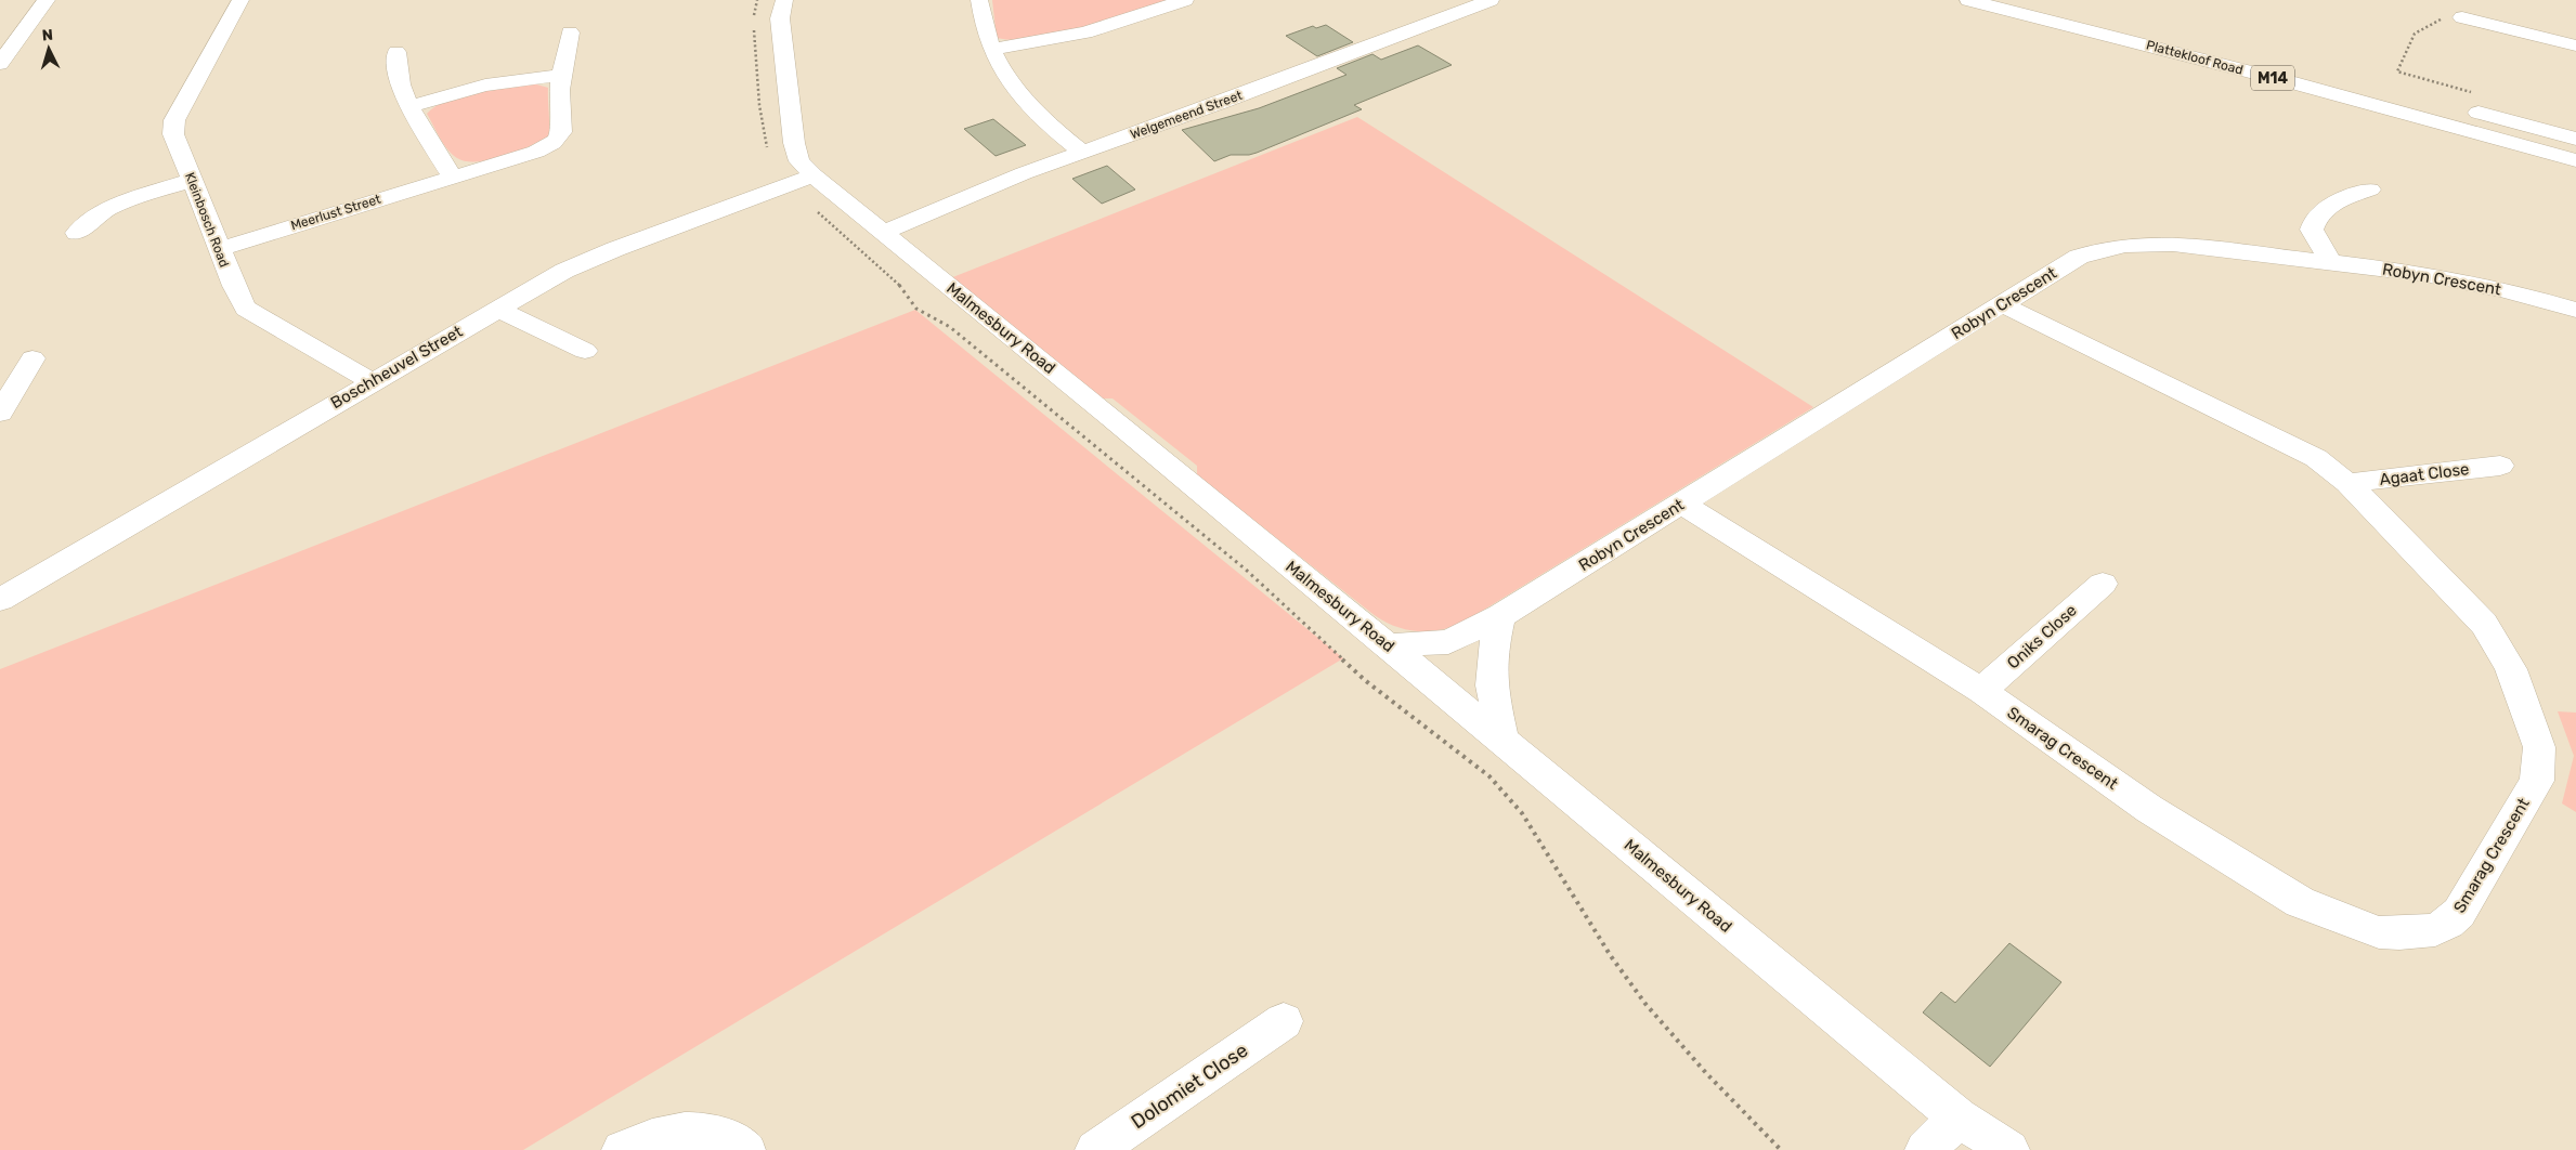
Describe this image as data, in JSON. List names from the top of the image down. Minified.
{"streets":{"street":["Plattekloof Road","M14","Welgemeend Street","Meerlust Street","Kleinbosch Road","Robyn Crescent","Malmesbury Road","Boschheuvel Street","Agaat Close","Oniks Close","Smarag Crescent","Dolomiet Close"]},"crossings":[["Welgemeend Street","Malmesbury Road"],["Meerlust Street","Kleinbosch Road"],["Kleinbosch Road","Boschheuvel Street"],["Robyn Crescent","Malmesbury Road"],["Robyn Crescent","Smarag Crescent"],["Malmesbury Road","Boschheuvel Street"],["Agaat Close","Smarag Crescent"],["Oniks Close","Smarag Crescent"]],"north":"top"}
